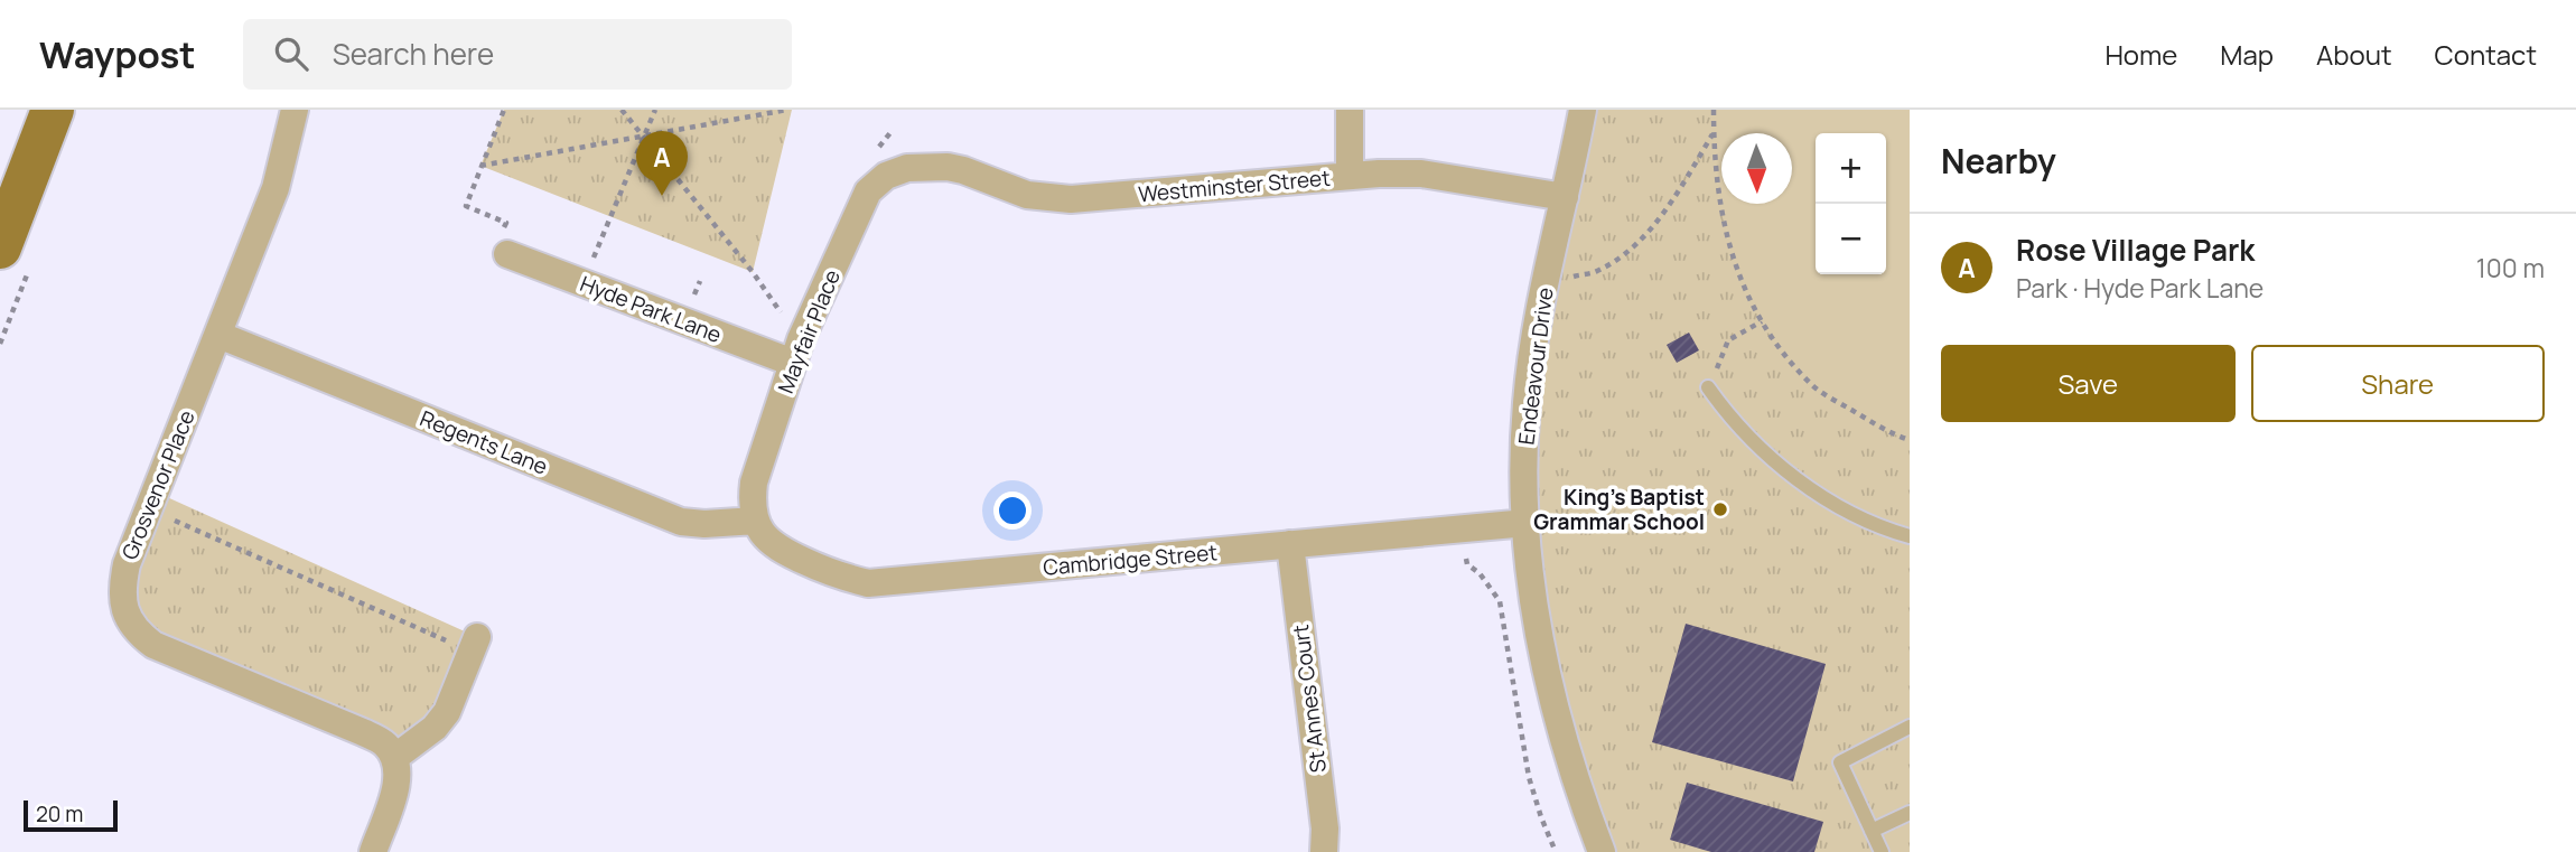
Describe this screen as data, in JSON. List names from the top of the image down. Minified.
{"streets":{"street":["Westminster Street","Hyde Park Lane","Mayfair Place","Endeavour Drive","Regents Lane","Grosvenor Place","Cambridge Street","St Annes Court"]},"crossings":[["Westminster Street","Mayfair Place"],["Westminster Street","Endeavour Drive"],["Hyde Park Lane","Mayfair Place"],["Mayfair Place","Regents Lane"],["Mayfair Place","Cambridge Street"],["Endeavour Drive","Cambridge Street"],["Regents Lane","Grosvenor Place"],["Regents Lane","Cambridge Street"],["Cambridge Street","St Annes Court"]],"places":["King's Baptist Grammar School"],"scale_bar":"20 m","north":"bottom","page":{"header":"Waypost","search":"Search here","nav":["Home","Map","About","Contact"],"heading":"Nearby","pins":"A","map_buttons":["+","−"],"list":[{"mark":"A","name":"Rose Village Park","note":"Park · Hyde Park Lane","value":"100 m"}],"buttons":["Save","Share"],"scale":"20 m"}}
